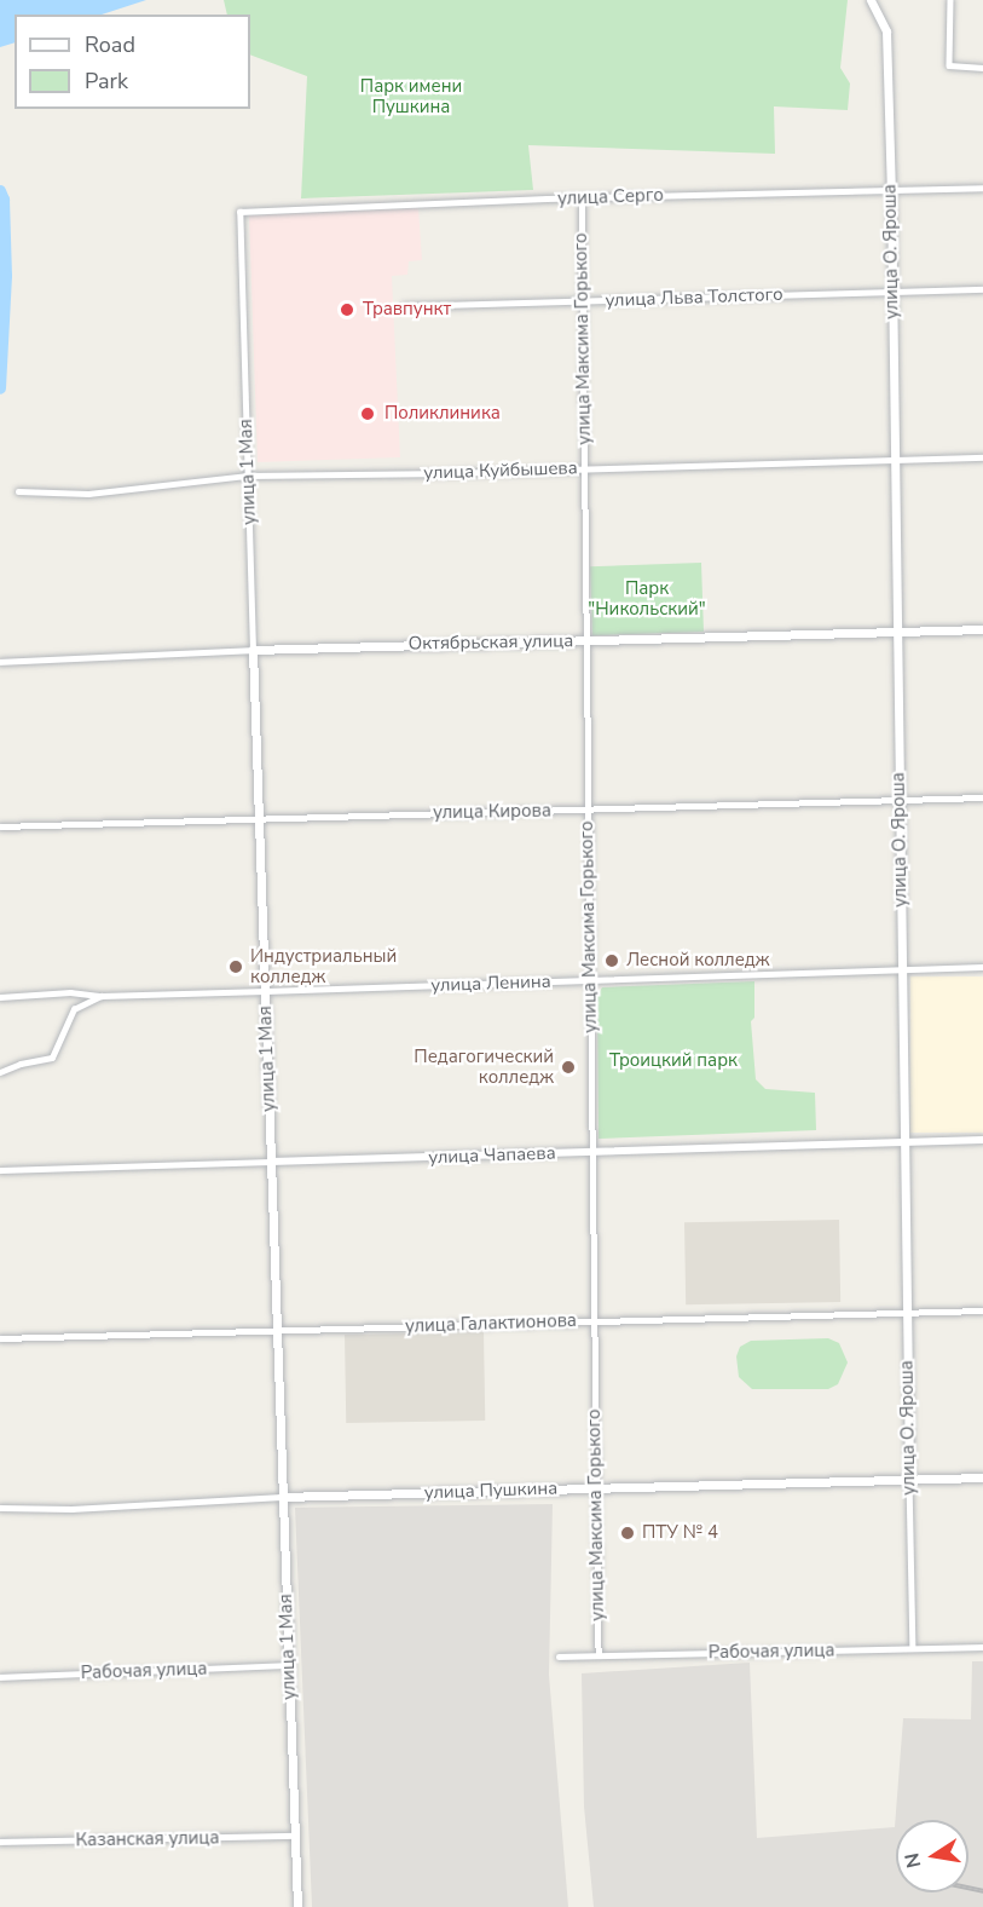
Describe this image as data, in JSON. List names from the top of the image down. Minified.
{"streets":{"main road":["улица О. Яроша","улица 1 Мая","Октябрьская улица","улица Пушкина"],"street":["улица Серго","улица Льва Толстого","улица Максима Горького","улица Куйбышева","улица Кирова","улица Ленина","улица Чапаева","улица Галактионова","Рабочая улица","Казанская улица"]},"crossings":[["улица Серго","улица О. Яроша"],["улица Серго","улица Максима Горького"],["улица Серго","улица 1 Мая"],["улица О. Яроша","улица Льва Толстого"],["улица О. Яроша","улица Куйбышева"],["улица О. Яроша","Октябрьская улица"],["улица О. Яроша","улица Кирова"],["улица О. Яроша","улица Ленина"],["улица О. Яроша","улица Чапаева"],["улица О. Яроша","улица Галактионова"],["улица О. Яроша","улица Пушкина"],["улица О. Яроша","Рабочая улица"],["улица Льва Толстого","улица Максима Горького"],["улица Максима Горького","улица Куйбышева"],["улица Максима Горького","Октябрьская улица"],["улица Максима Горького","улица Кирова"],["улица Максима Горького","улица Ленина"],["улица Максима Горького","улица Чапаева"],["улица Максима Горького","улица Галактионова"],["улица Максима Горького","улица Пушкина"],["улица Максима Горького","Рабочая улица"],["улица Куйбышева","улица 1 Мая"],["улица 1 Мая","Октябрьская улица"],["улица 1 Мая","улица Кирова"],["улица 1 Мая","улица Ленина"],["улица 1 Мая","улица Чапаева"],["улица 1 Мая","улица Галактионова"],["улица 1 Мая","улица Пушкина"],["улица 1 Мая","Рабочая улица"],["улица 1 Мая","Казанская улица"]],"parks":["Парк имени Пушкина","Парк \"Никольский\"","Троицкий парк"],"places":["Травпункт","Поликлиника","Лесной колледж","Индустриальный колледж","Педагогический колледж","ПТУ № 4"],"legend":["Road","Park"],"north":"left"}
